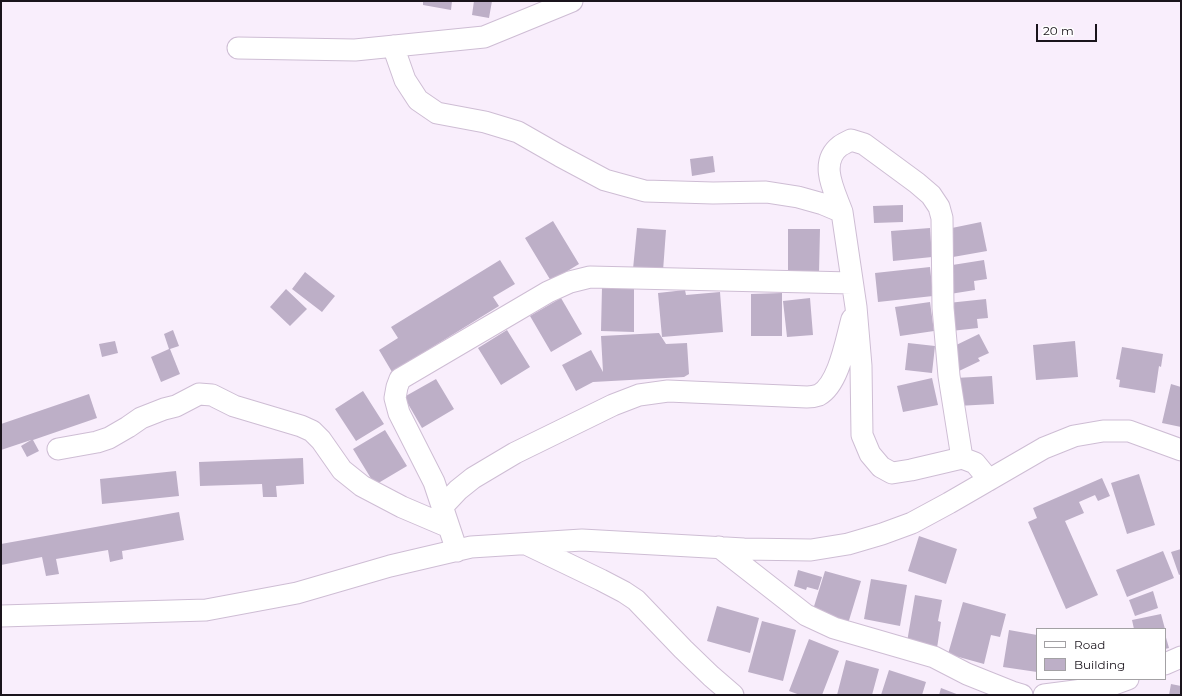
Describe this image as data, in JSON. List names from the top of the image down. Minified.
{"legend":["Road","Building"],"scale_bar":"20 m"}
